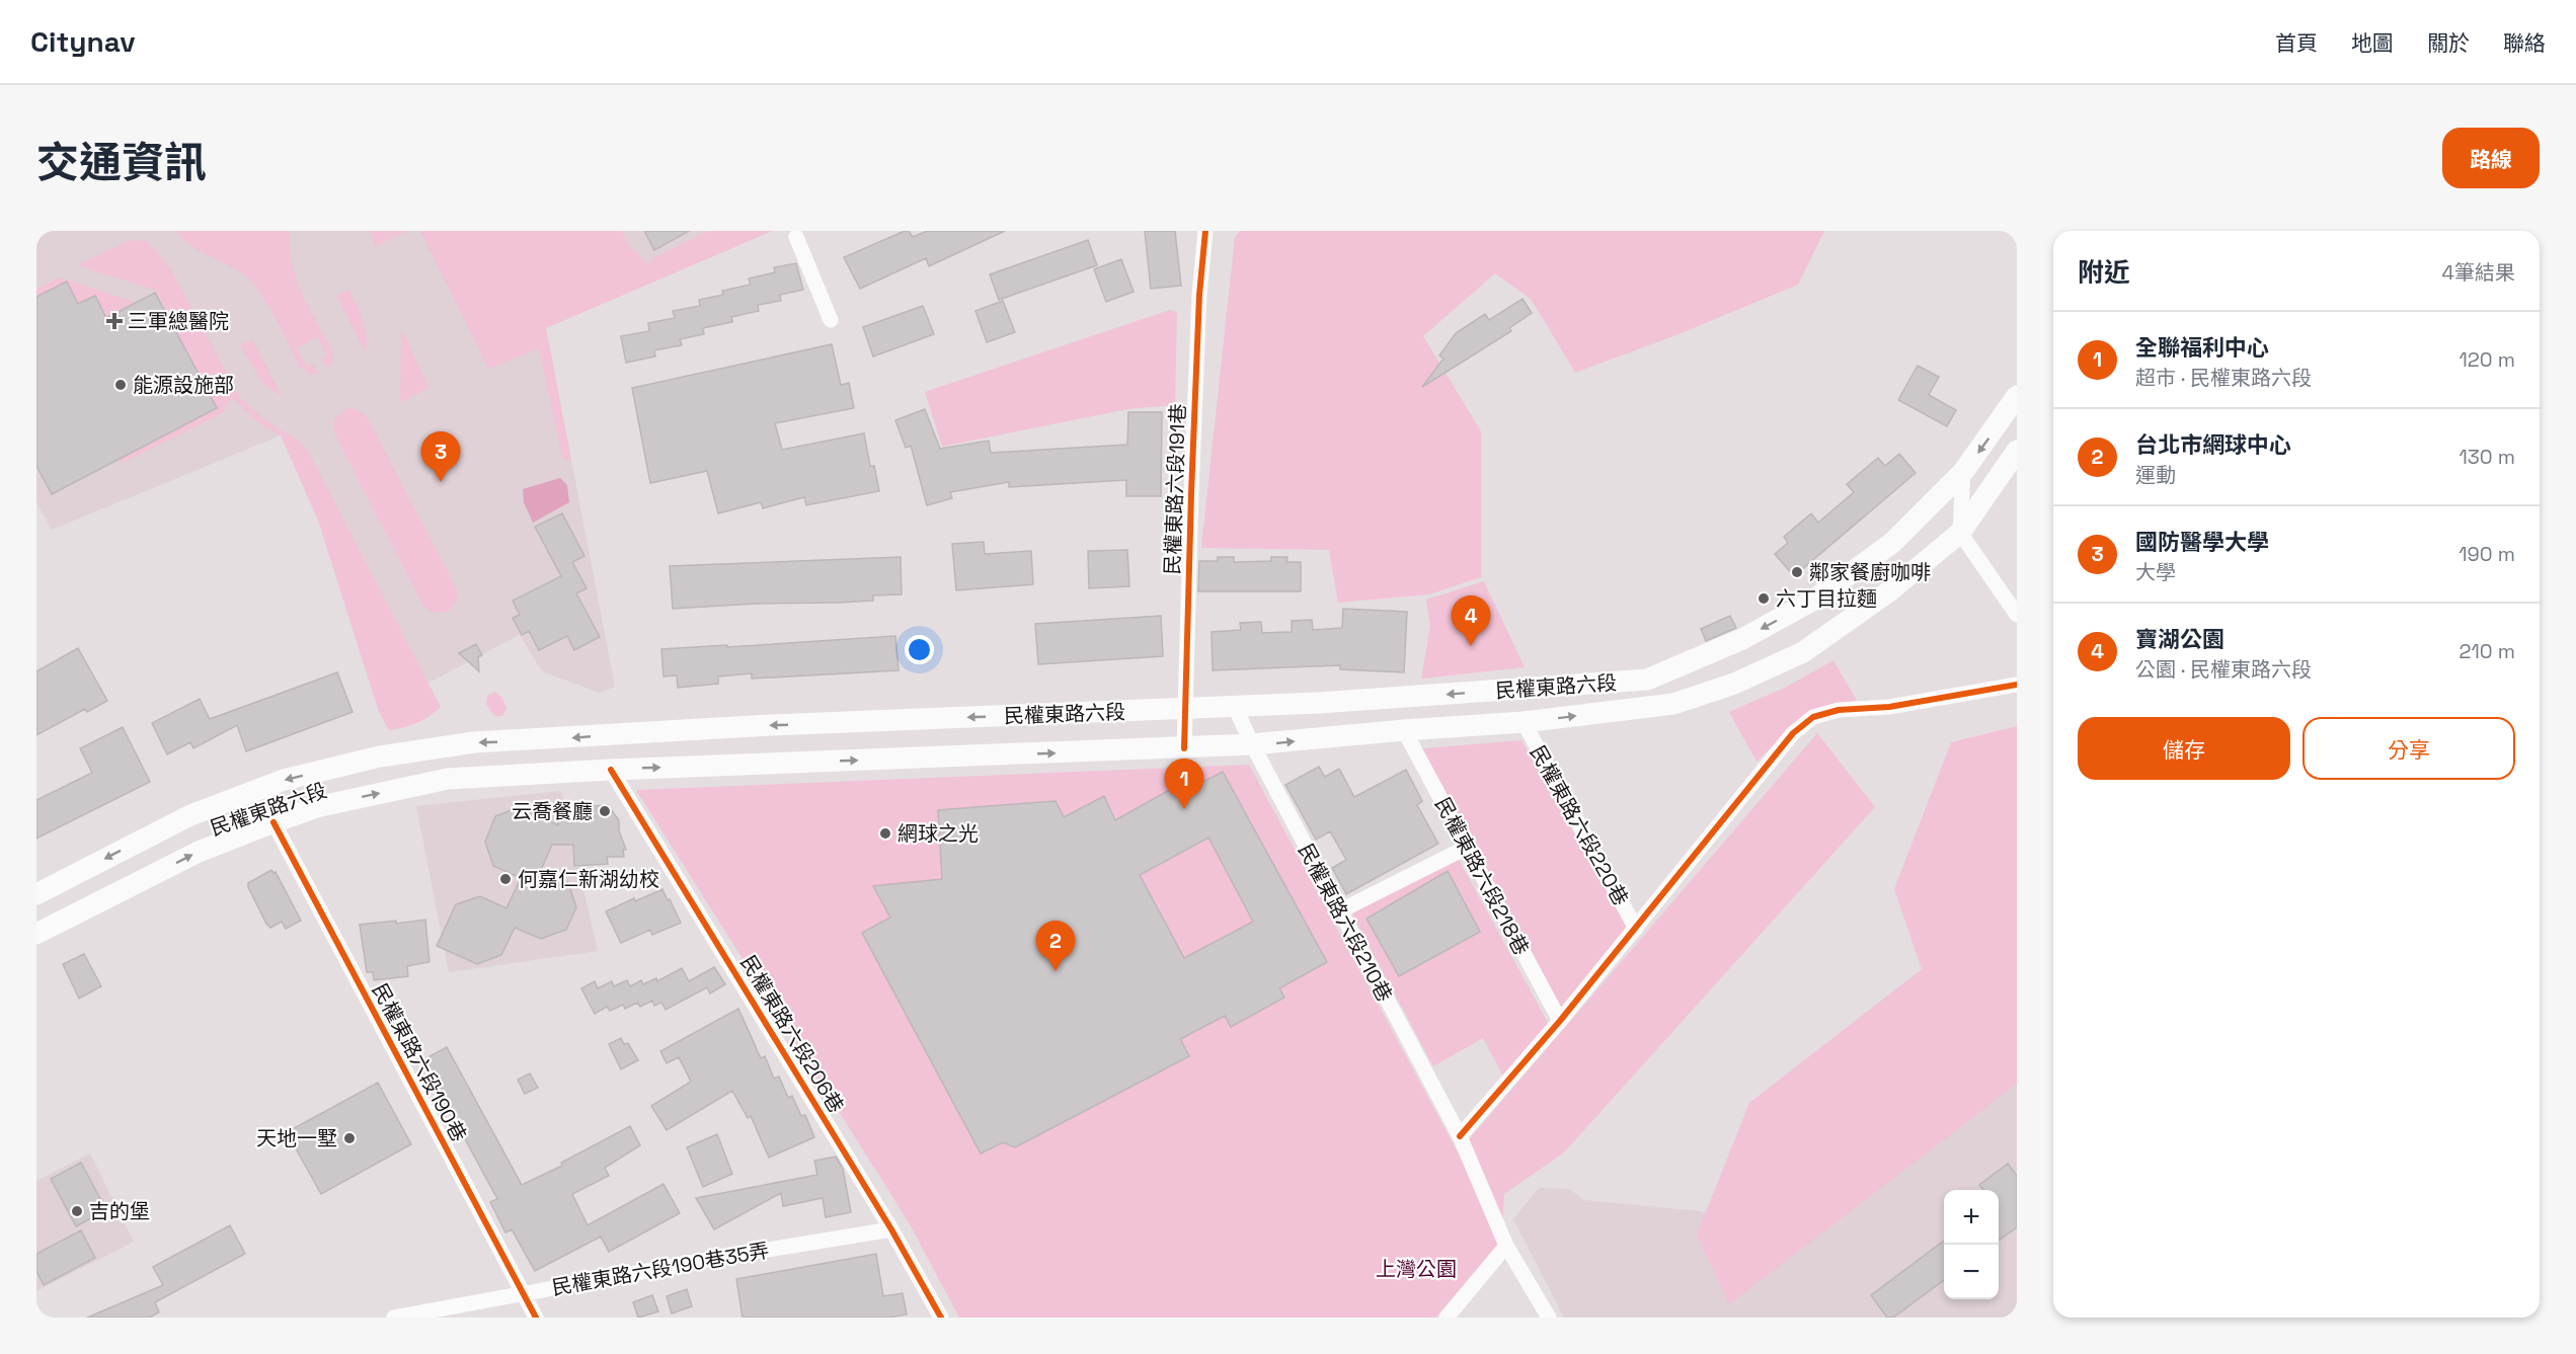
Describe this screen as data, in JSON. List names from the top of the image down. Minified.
{"streets":{"main road":["民權東路六段"],"street":["民權東路六段191巷","民權東路六段220巷","民權東路六段218巷","民權東路六段210巷","民權東路六段206巷","民權東路六段190巷","民權東路六段190巷35弄"]},"crossings":[["民權東路六段191巷","民權東路六段"],["民權東路六段","民權東路六段220巷"],["民權東路六段","民權東路六段218巷"],["民權東路六段","民權東路六段210巷"],["民權東路六段","民權東路六段206巷"],["民權東路六段","民權東路六段190巷"],["民權東路六段206巷","民權東路六段190巷35弄"],["民權東路六段190巷","民權東路六段190巷35弄"]],"parks":["上灣公園"],"places":{"health":["三軍總醫院"],"other":["能源設施部","鄰家餐廚咖啡","六丁目拉麵","云喬餐廳","網球之光","何嘉仁新湖幼校","天地一墅","吉的堡"]},"page":{"header":"Citynav","nav":["首頁","地圖","關於","聯絡"],"title":"交通資訊","buttons":["路線",["儲存","分享"]],"heading":["附近","4筆結果"],"list":[{"mark":"1","name":"全聯福利中心","note":"超市 · 民權東路六段","value":"120 m"},{"mark":"2","name":"台北市網球中心","note":"運動","value":"130 m"},{"mark":"3","name":"國防醫學大學","note":"大學","value":"190 m"},{"mark":"4","name":"寶湖公園","note":"公園 · 民權東路六段","value":"210 m"}],"pins":["3","4","1","2"],"map_buttons":["+","−"]}}
